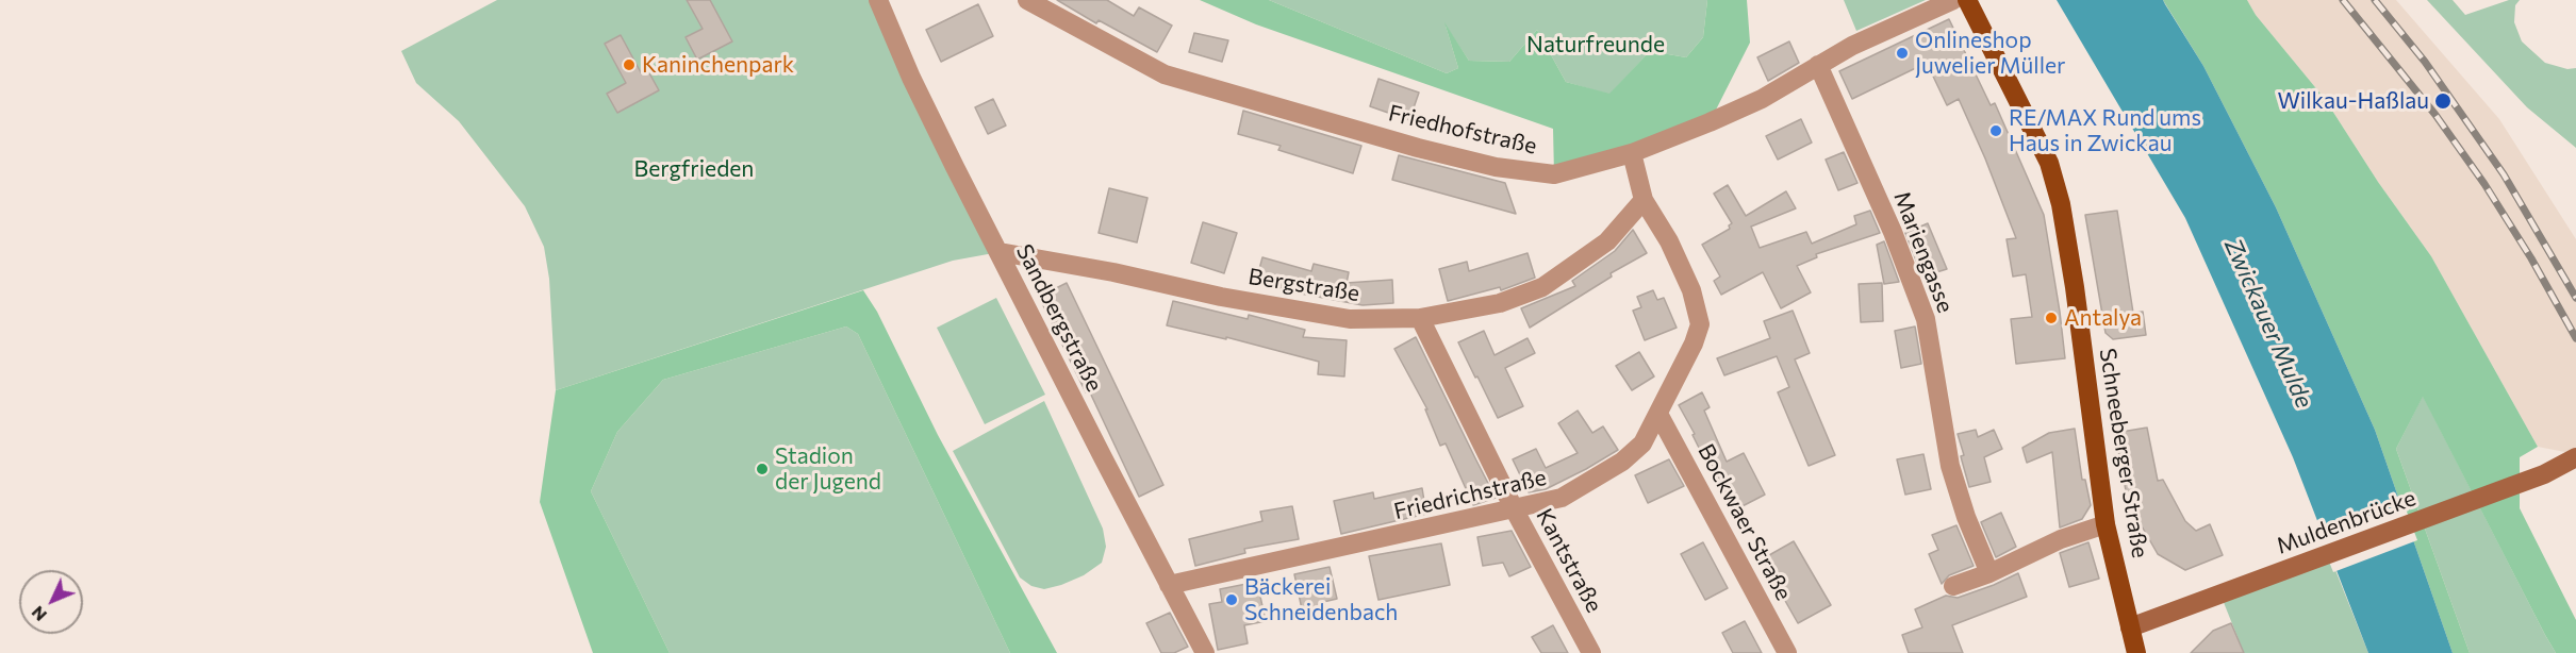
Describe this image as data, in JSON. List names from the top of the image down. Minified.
{"streets":{"main road":["Schneeberger Straße","Muldenbrücke"],"street":["Friedhofstraße","Mariengasse","Bergstraße","Sandbergstraße","Friedrichstraße","Bockwaer Straße","Kantstraße"]},"crossings":[["Friedhofstraße","Mariengasse"],["Friedhofstraße","Friedrichstraße"],["Bergstraße","Sandbergstraße"],["Bergstraße","Friedrichstraße"],["Bergstraße","Kantstraße"],["Sandbergstraße","Friedrichstraße"],["Schneeberger Straße","Muldenbrücke"],["Friedrichstraße","Bockwaer Straße"],["Friedrichstraße","Kantstraße"]],"water":["Zwickauer Mulde"],"parks":["Naturfreunde","Bergfrieden"],"places":["Onlineshop Juwelier Müller","Kaninchenpark","Wilkau-Haßlau","RE/MAX Rund ums Haus in Zwickau","Antalya","Stadion der Jugend","Bäckerei Schneidenbach"],"north":"bottom left"}
